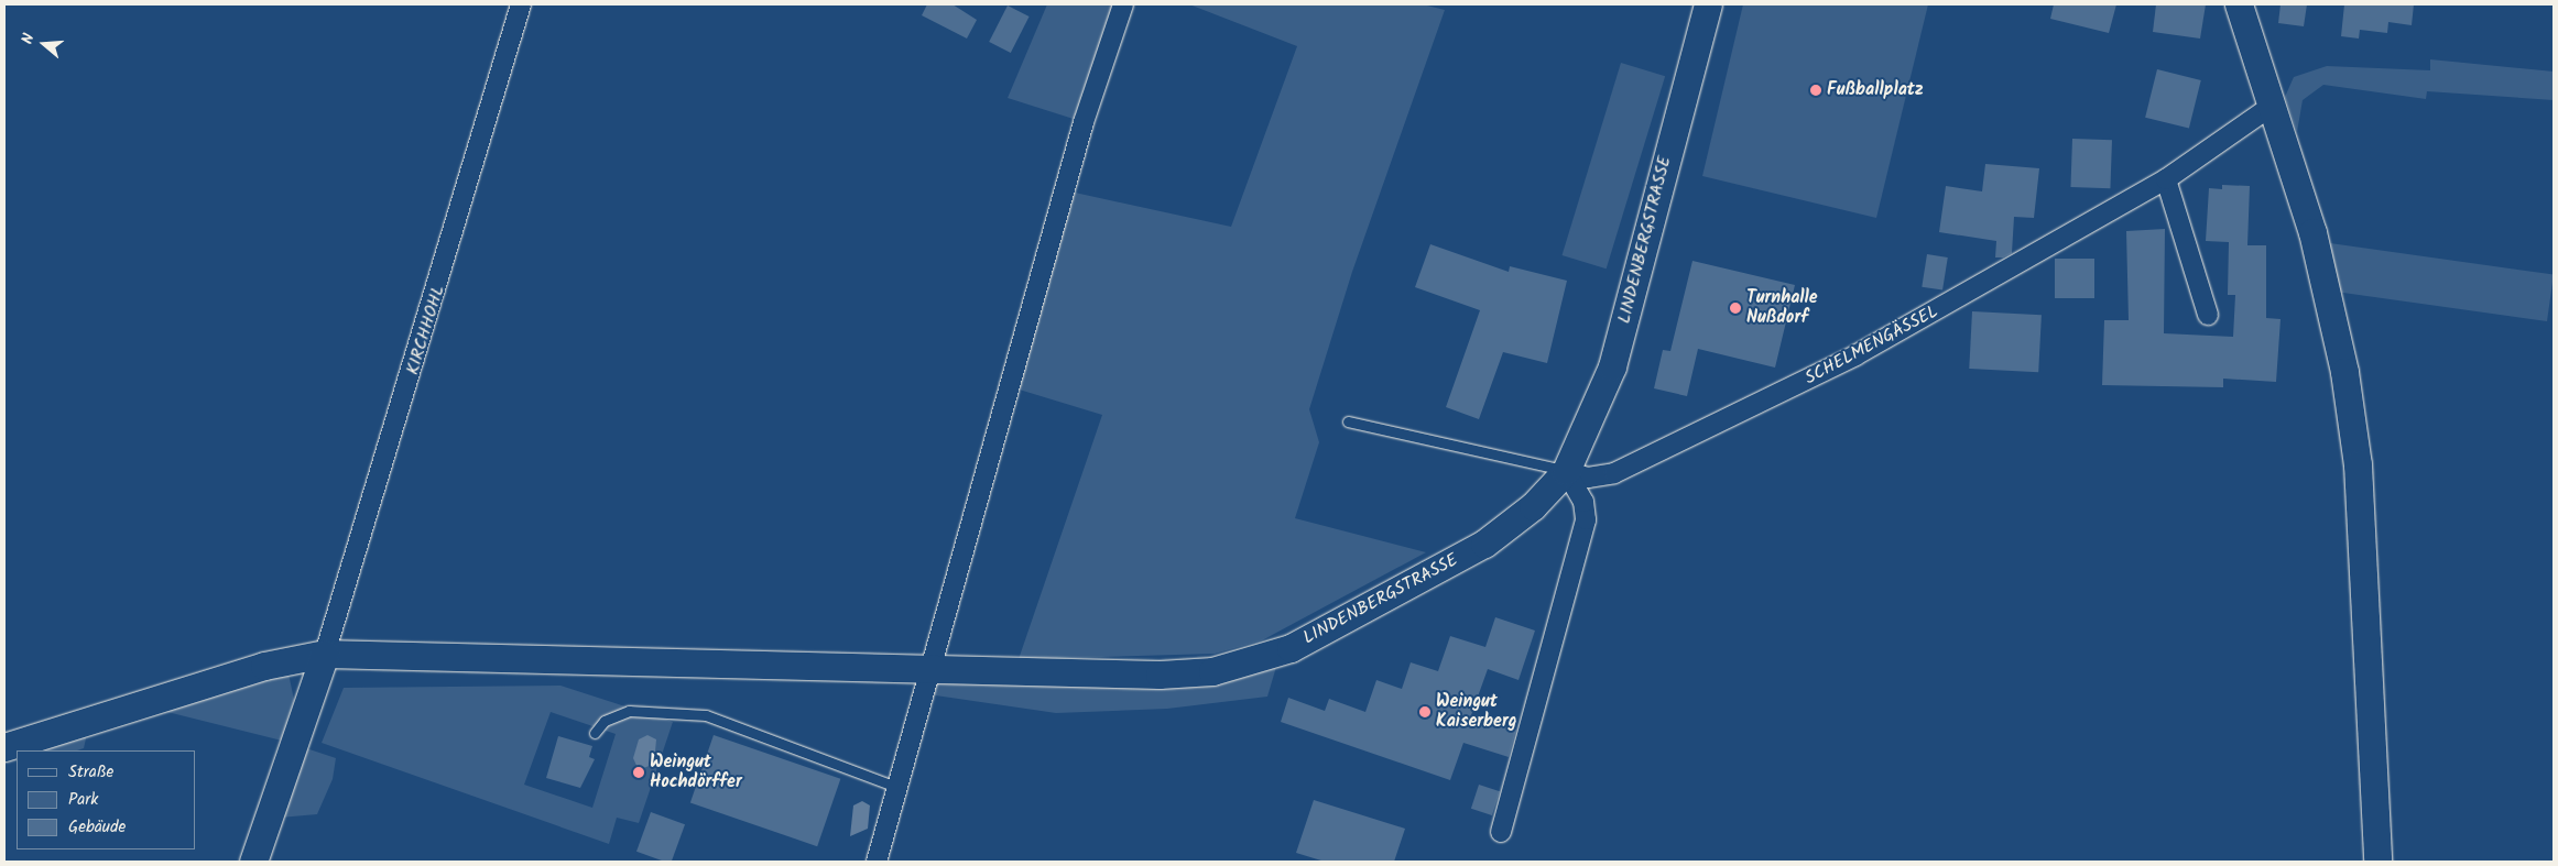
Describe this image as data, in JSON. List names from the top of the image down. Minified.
{"streets":{"main road":["LINDENBERGSTRASSE"],"street":["KIRCHHOHL","SCHELMENGÄSSEL"]},"crossings":[["LINDENBERGSTRASSE","KIRCHHOHL"],["LINDENBERGSTRASSE","SCHELMENGÄSSEL"]],"places":["Fußballplatz","Turnhalle Nußdorf","Weingut Kaiserberg","Weingut Hochdörffer"],"legend":["Straße","Park","Gebäude"],"north":"left"}
